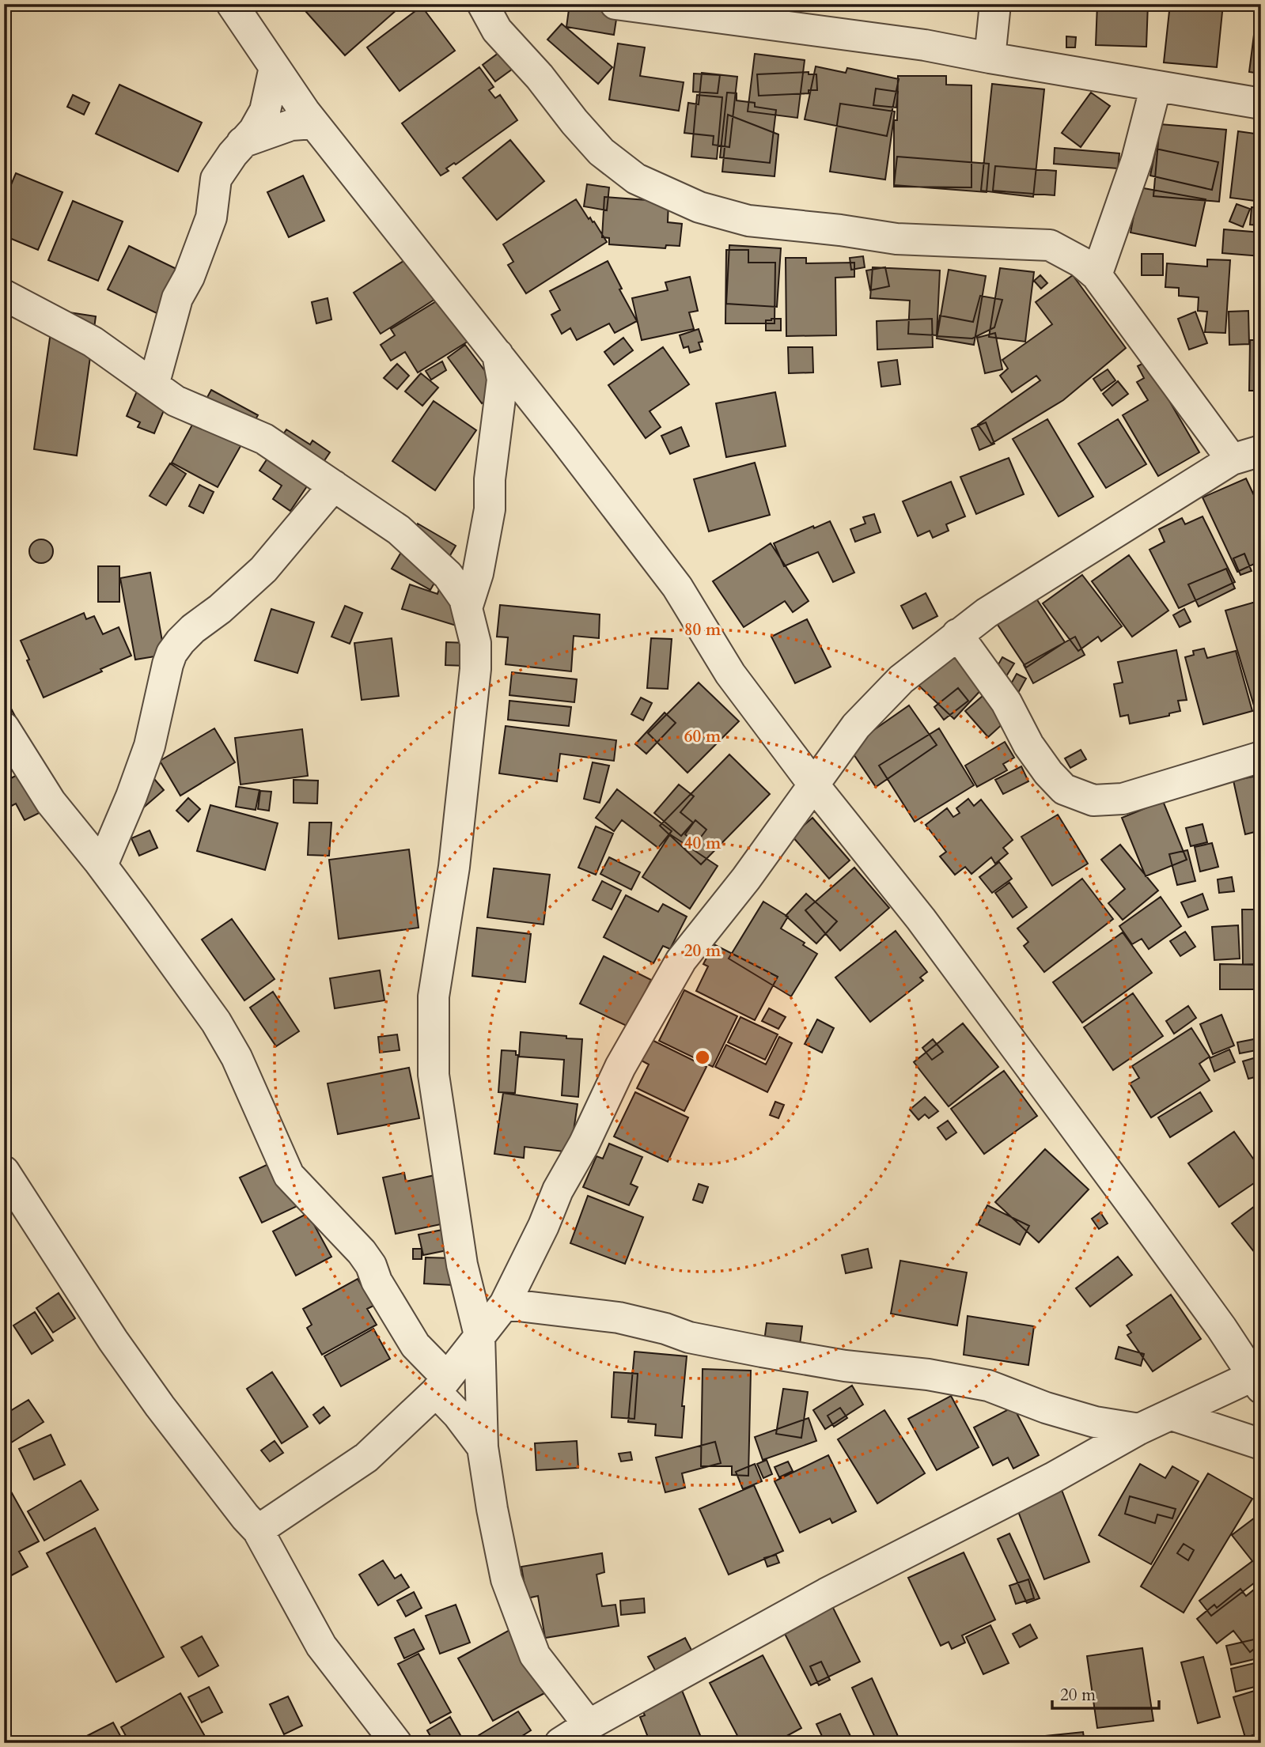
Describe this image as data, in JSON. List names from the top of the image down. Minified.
{"scale_bar":"20 m","rings":["80 m","60 m","40 m","20 m"]}
